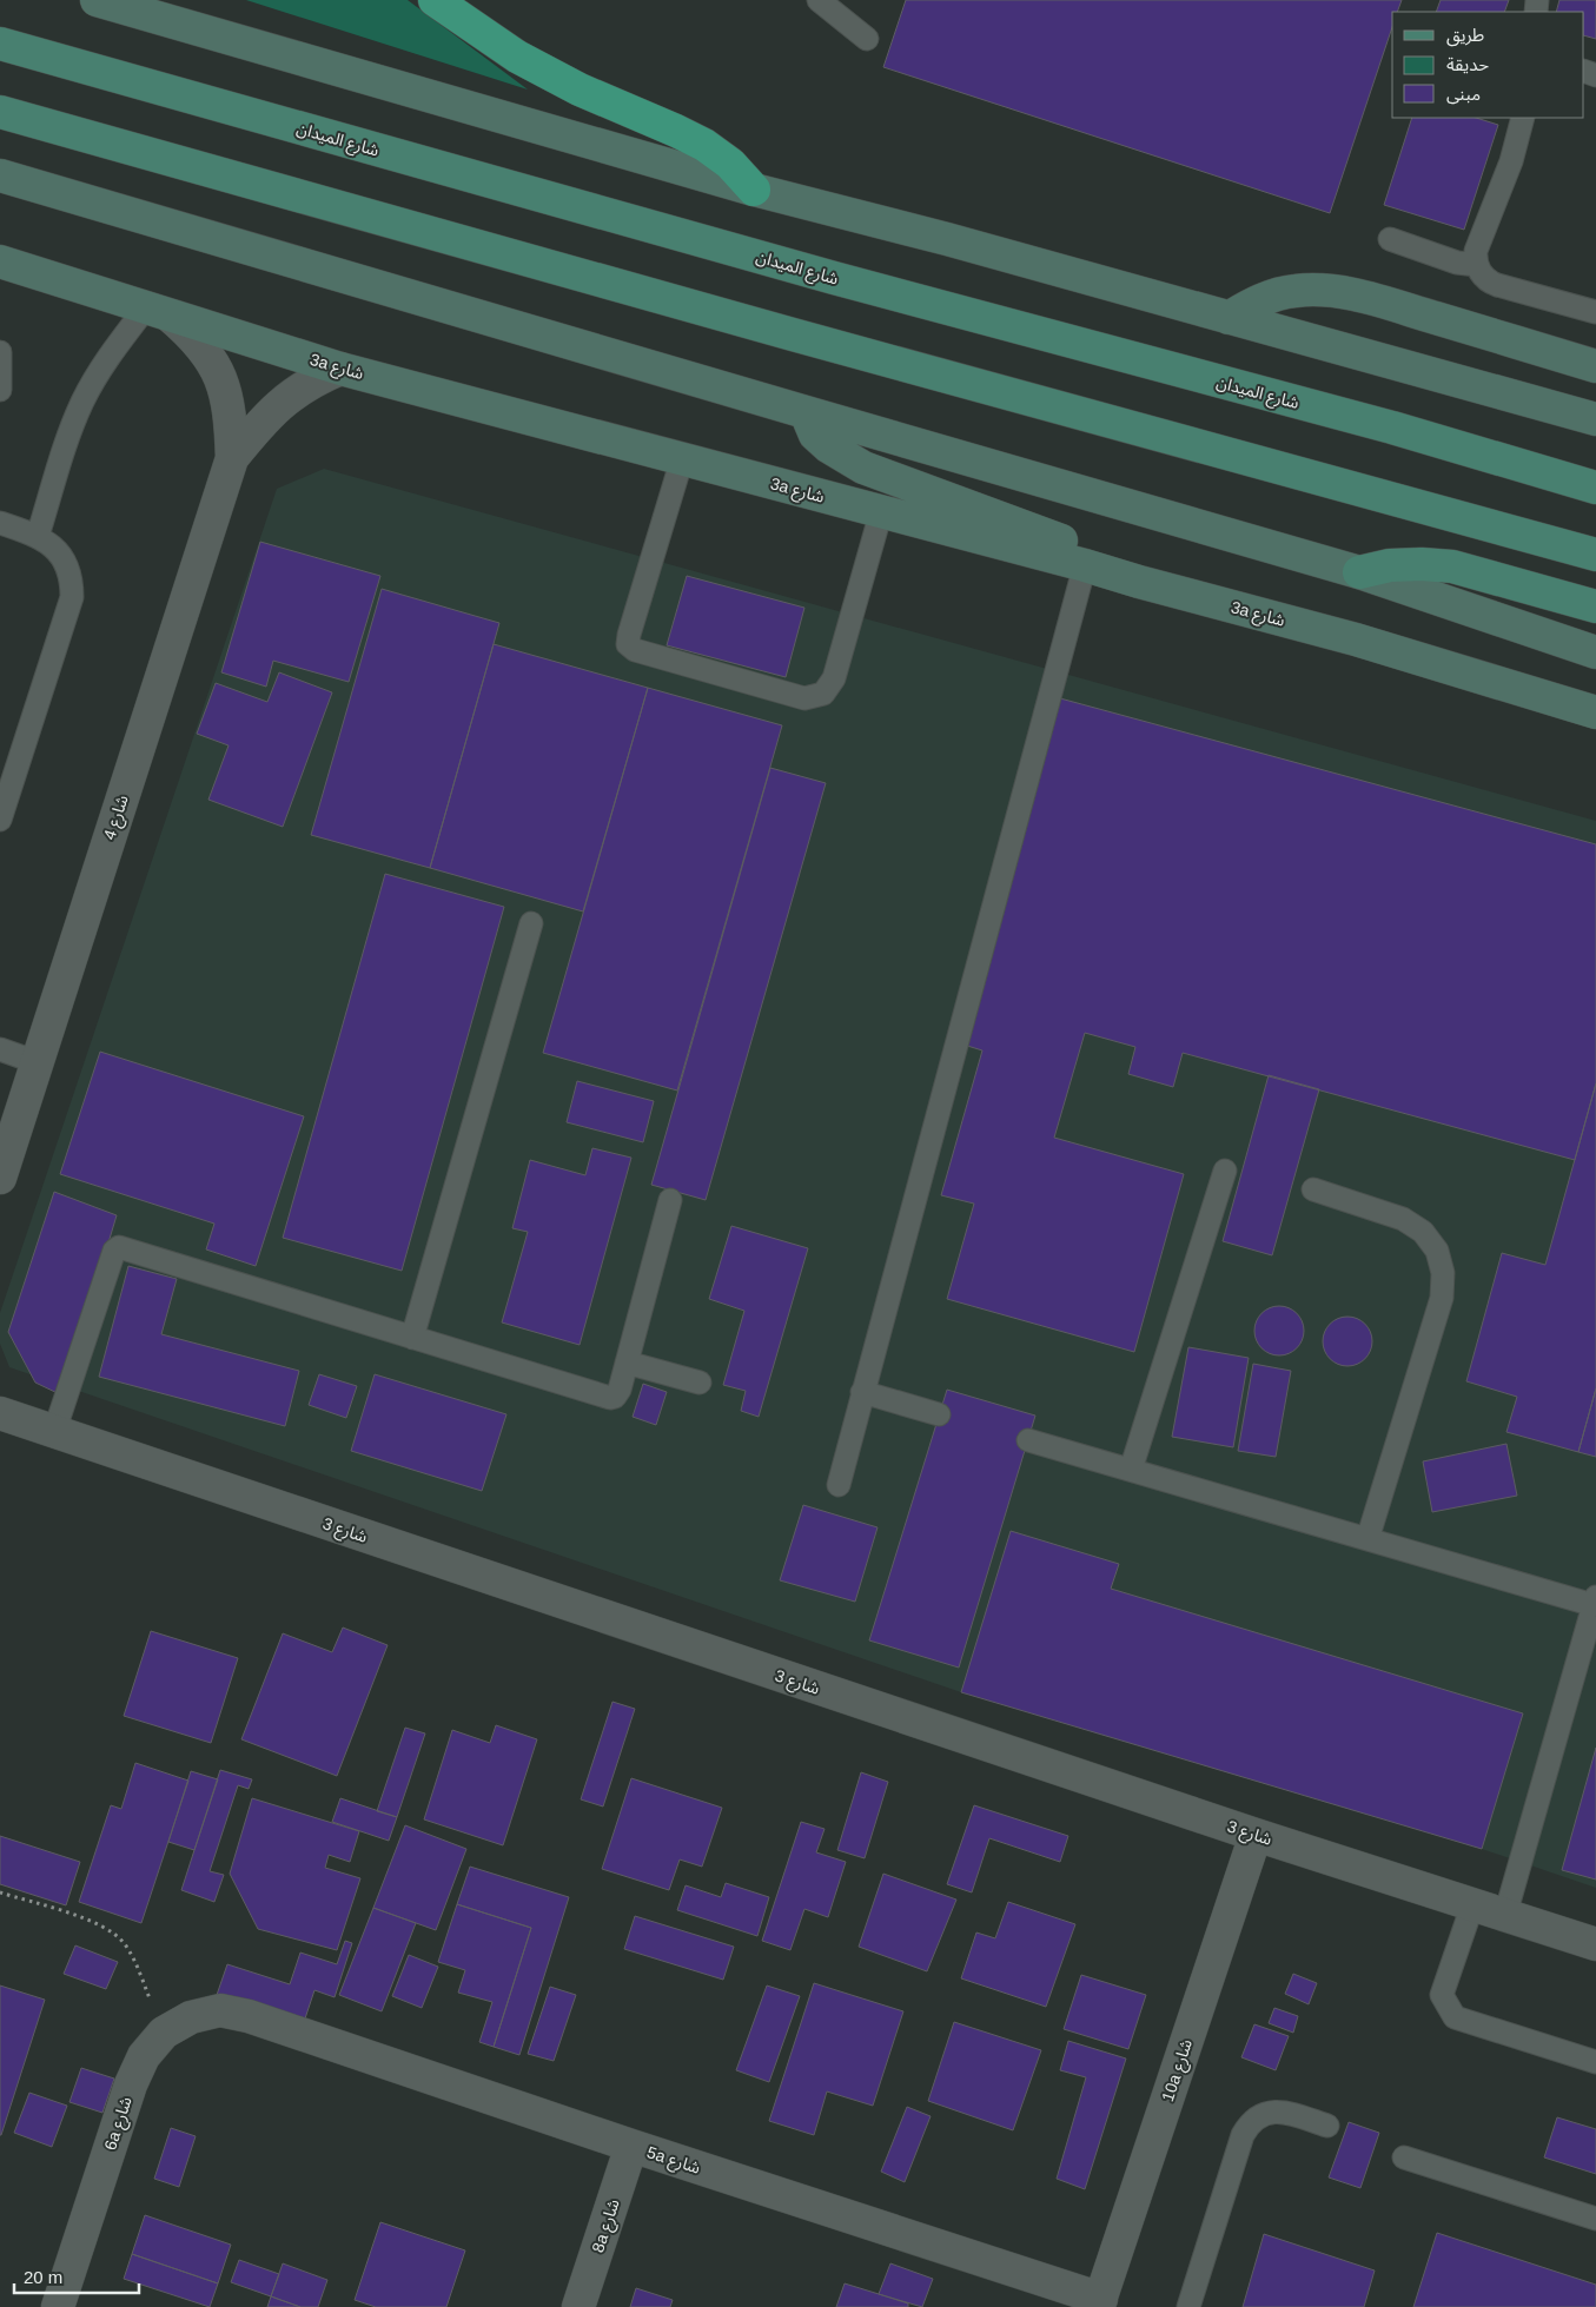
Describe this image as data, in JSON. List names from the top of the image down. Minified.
{"streets":{"main road":["شارع الميدان","3a شارع"],"street":["شارع 4","شارع 3","10a شارع","6a شارع","5a شارع","8a شارع"]},"crossings":[["3a شارع","شارع 4"],["شارع 3","10a شارع"],["10a شارع","5a شارع"],["6a شارع","5a شارع"],["5a شارع","8a شارع"]],"legend":["طريق","حديقة","مبنى"],"scale_bar":"20 m"}
